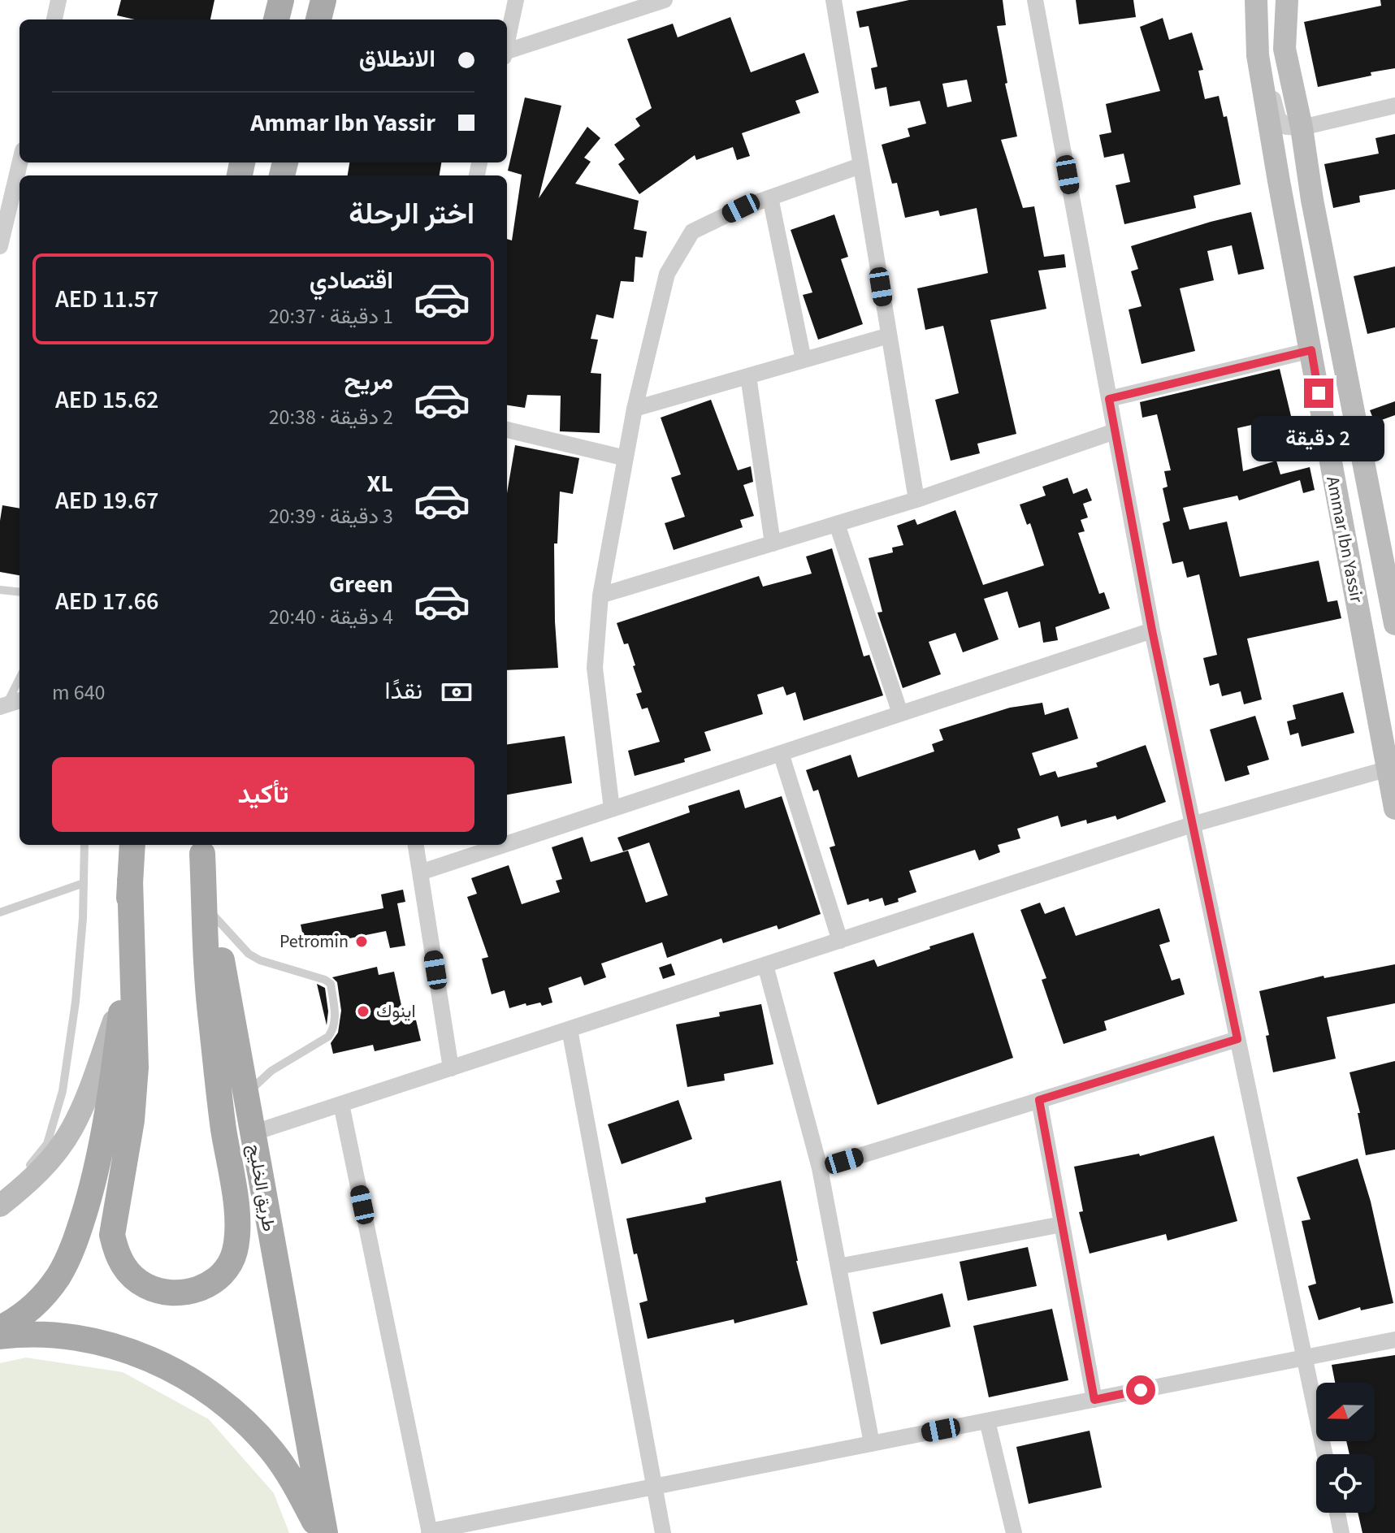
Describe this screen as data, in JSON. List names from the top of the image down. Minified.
{"streets":{"main road":["طريق الخليج"],"street":["Ammar Ibn Yassir"]},"places":["Petromin","اينوك"],"north":"left","page":{"banner":["الانطلاق","Ammar Ibn Yassir"],"heading":"اختر الرحلة","list":[{"name":"اقتصادي","note":"1 دقيقة · 20:37","value":"AED 11.57"},{"name":"مريح","note":"2 دقيقة · 20:38","value":"AED 15.62"},{"name":"XL","note":"3 دقيقة · 20:39","value":"AED 19.67"},{"name":"Green","note":"4 دقيقة · 20:40","value":"AED 17.66"}],"bubble":"2 دقيقة","pay":["نقدًا","640 m"],"buttons":"تأكيد"}}
